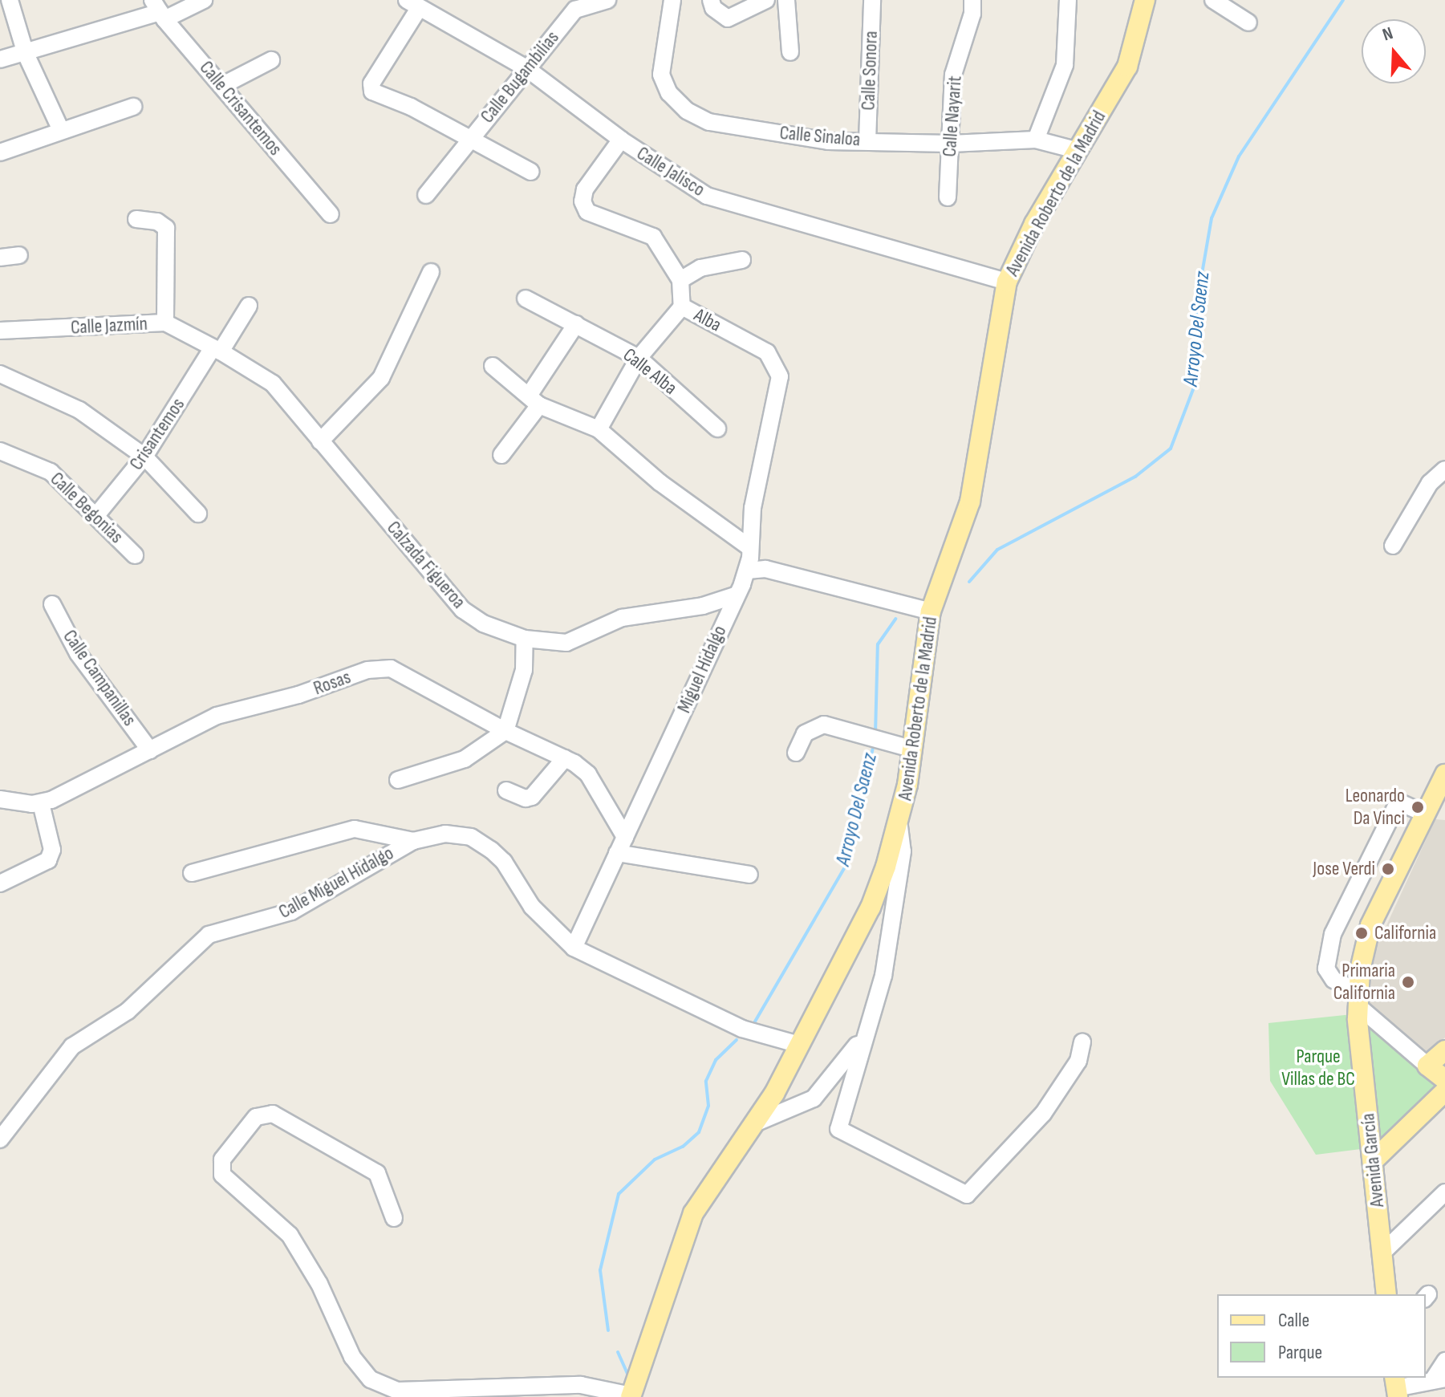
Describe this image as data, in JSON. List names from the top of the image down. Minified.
{"streets":{"main road":["Avenida Roberto de la Madrid","Avenida García"],"street":["Calle Sonora","Calle Bugambilias","Calle Crisantemos","Calle Nayarit","Calle Sinaloa","Calle Jalisco","Alba","Calle Jazmín","Calle Alba","Crisantemos","Calle Begonias","Calzada Figueroa","Miguel Hidalgo","Calle Campanillas","Rosas","Calle Miguel Hidalgo"]},"crossings":[["Calle Sonora","Calle Sinaloa"],["Calle Bugambilias","Calle Jalisco"],["Calle Nayarit","Calle Sinaloa"],["Calle Sinaloa","Avenida Roberto de la Madrid"],["Calle Jalisco","Avenida Roberto de la Madrid"],["Avenida Roberto de la Madrid","Calle Miguel Hidalgo"],["Alba","Calle Alba"],["Alba","Miguel Hidalgo"],["Calle Jazmín","Crisantemos"],["Calle Jazmín","Calzada Figueroa"],["Crisantemos","Calle Begonias"],["Crisantemos","Calzada Figueroa"],["Calzada Figueroa","Miguel Hidalgo"],["Miguel Hidalgo","Rosas"],["Miguel Hidalgo","Calle Miguel Hidalgo"],["Calle Campanillas","Rosas"]],"water":["Arroyo Del Saenz"],"parks":["Parque Villas de BC"],"places":["Leonardo Da Vinci","Jose Verdi","California","Primaria California"],"legend":["Calle","Parque"],"north":"top"}
